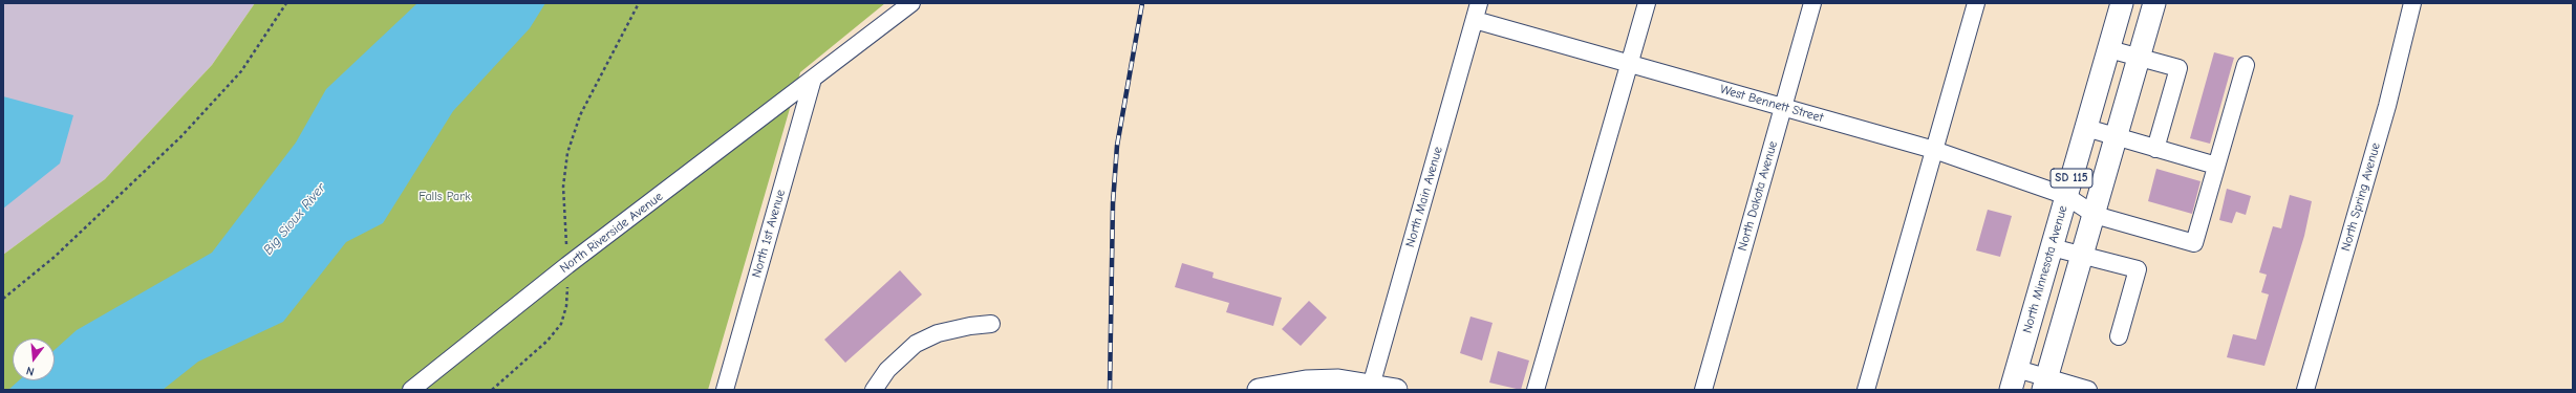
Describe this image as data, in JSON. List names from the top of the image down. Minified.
{"streets":{"main road":["SD 115","North Minnesota Avenue"],"street":["West Bennett Street","North Dakota Avenue","North Main Avenue","North Spring Avenue","North Riverside Avenue","North 1st Avenue"]},"crossings":[["West Bennett Street","SD 115"],["West Bennett Street","North Dakota Avenue"],["West Bennett Street","North Main Avenue"],["West Bennett Street","North Minnesota Avenue"],["North Riverside Avenue","North 1st Avenue"]],"water":["Big Sioux River"],"parks":["Falls Park"],"north":"bottom"}
